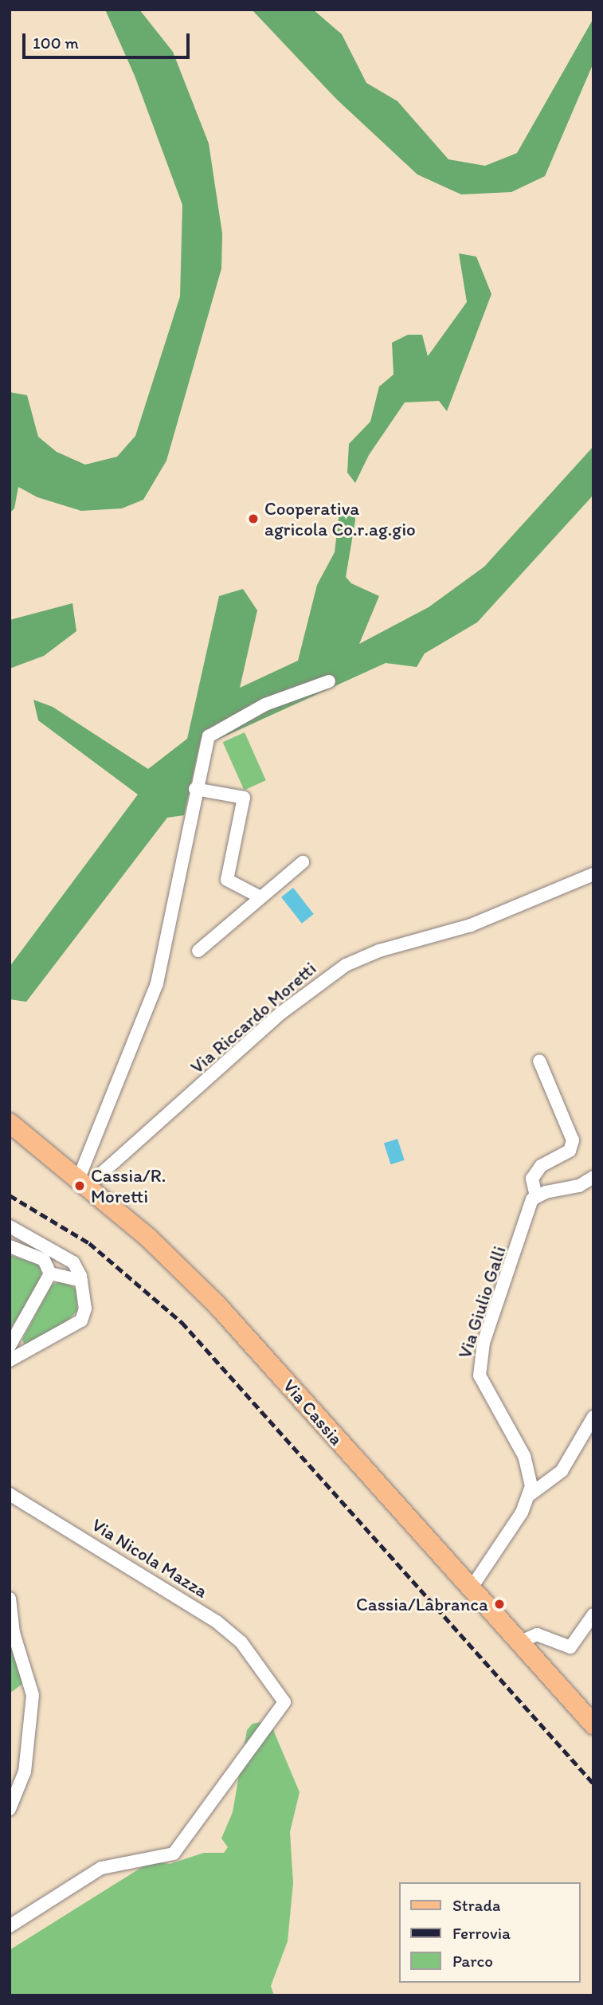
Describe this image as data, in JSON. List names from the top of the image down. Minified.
{"streets":{"main road":["Via Cassia"],"street":["Via Riccardo Moretti","Via Giulio Galli","Via Nicola Mazza"]},"crossings":[["Via Riccardo Moretti","Via Cassia"]],"places":["Cooperativa agricola Co.r.ag.gio","Cassia/R. Moretti","Cassia/Labranca"],"legend":["Strada","Ferrovia","Parco"],"scale_bar":"100 m"}
